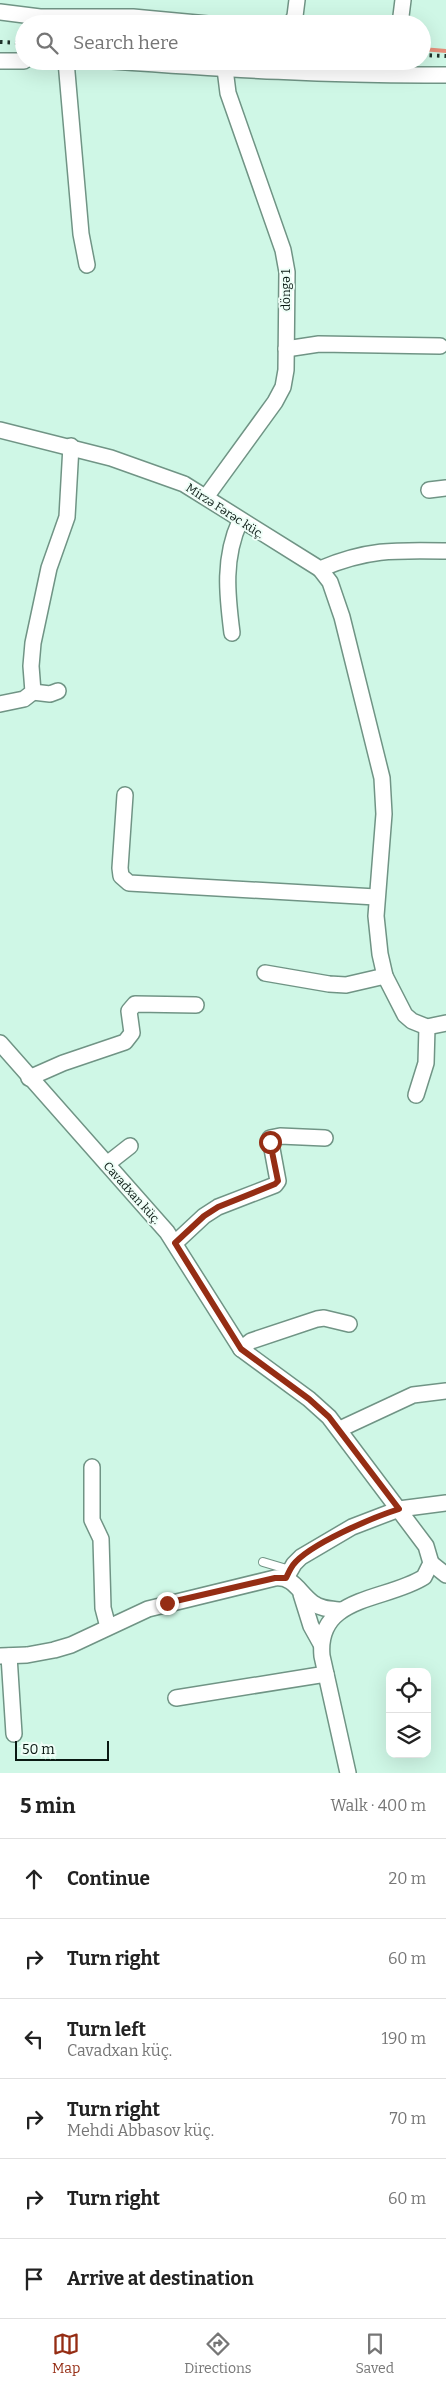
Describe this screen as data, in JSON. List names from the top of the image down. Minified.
{"streets":{"street":["döngə 1","Mirzə Fərəc küç.","Cavadxan küç."]},"crossings":[["döngə 1","Mirzə Fərəc küç."]],"scale_bar":"50 m","page":{"search":"Search here","scale":"50 m","heading":["5 min","Walk · 400 m"],"list":[["Continue","20 m"],["Turn right","60 m"],["Turn left","Cavadxan küç.","190 m"],["Turn right","Mehdi Abbasov küç.","70 m"],["Turn right","60 m"],"Arrive at destination"],"nav":["Map","Directions","Saved"]}}
